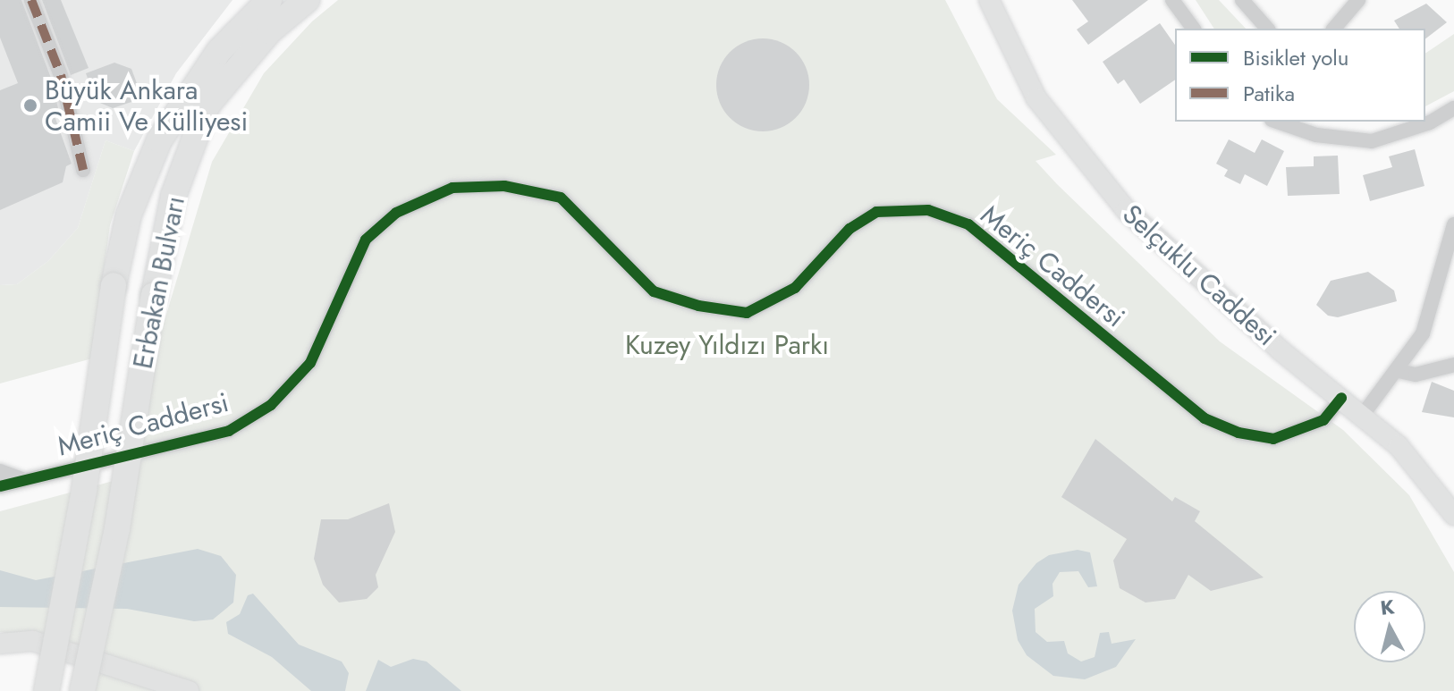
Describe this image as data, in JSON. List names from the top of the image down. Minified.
{"streets":{"highway":["Erbakan Bulvarı"],"street":["Meriç Caddersi","Selçuklu Caddesi"]},"crossings":[["Meriç Caddersi","Selçuklu Caddesi"]],"parks":["Kuzey Yıldızı Parkı"],"places":["Büyük Ankara Camii Ve Külliyesi"],"legend":["Bisiklet yolu","Patika"],"north":"top"}
